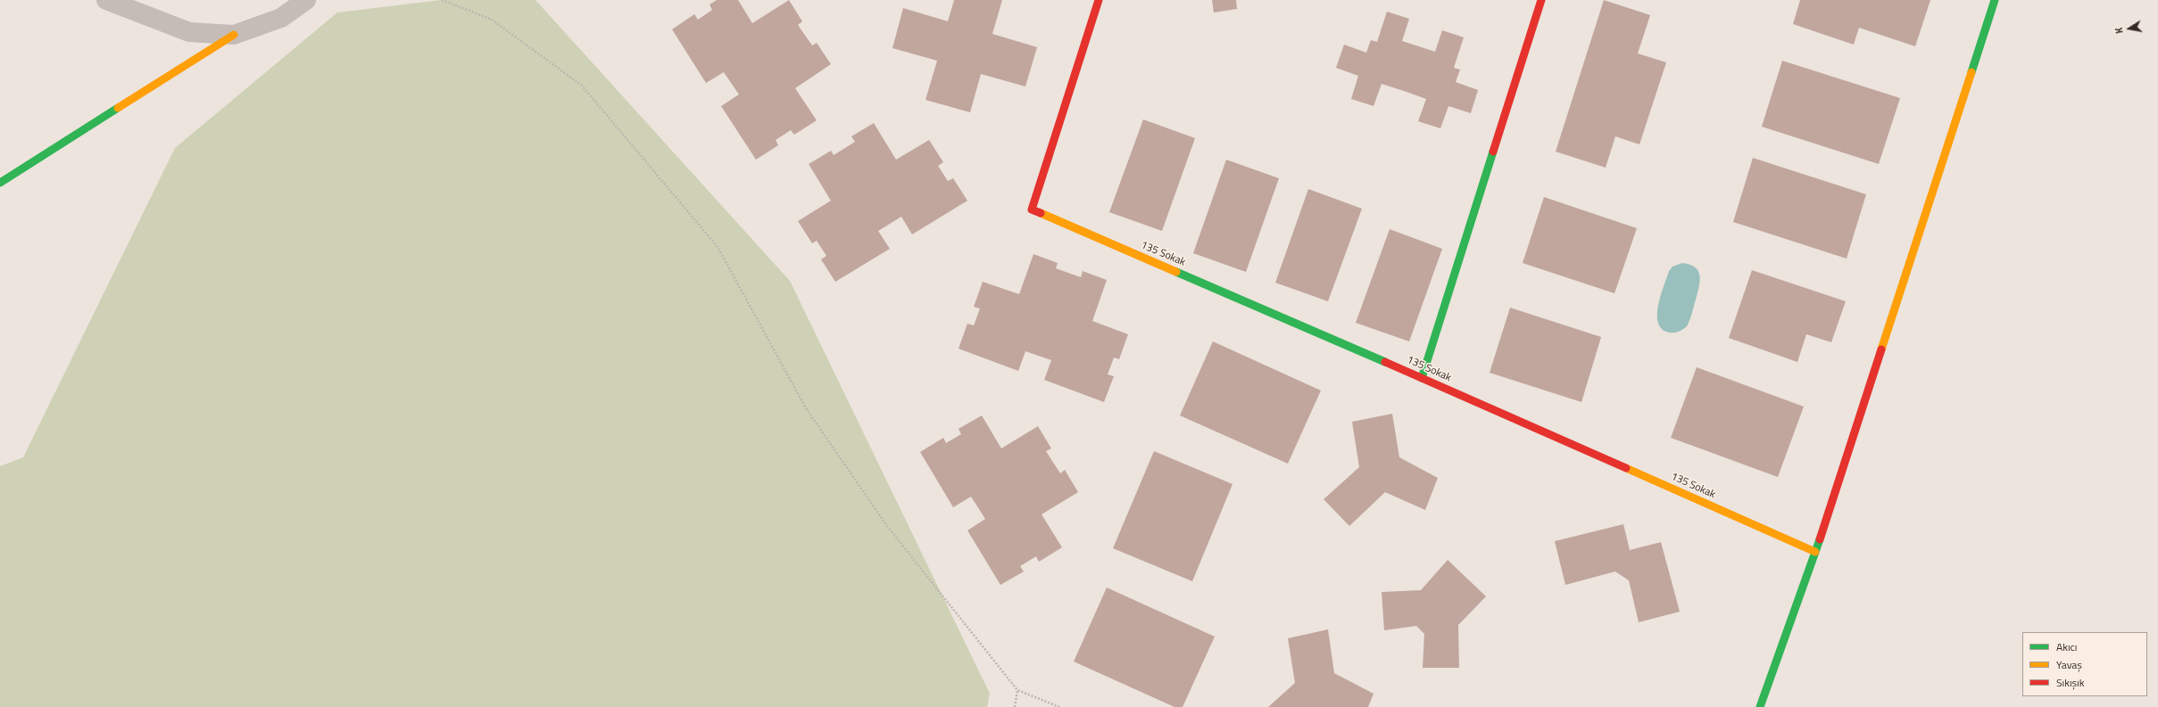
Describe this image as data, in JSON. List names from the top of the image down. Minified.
{"streets":{"street":["135 Sokak"]},"legend":["Akıcı","Yavaş","Sıkışık"],"north":"left"}
